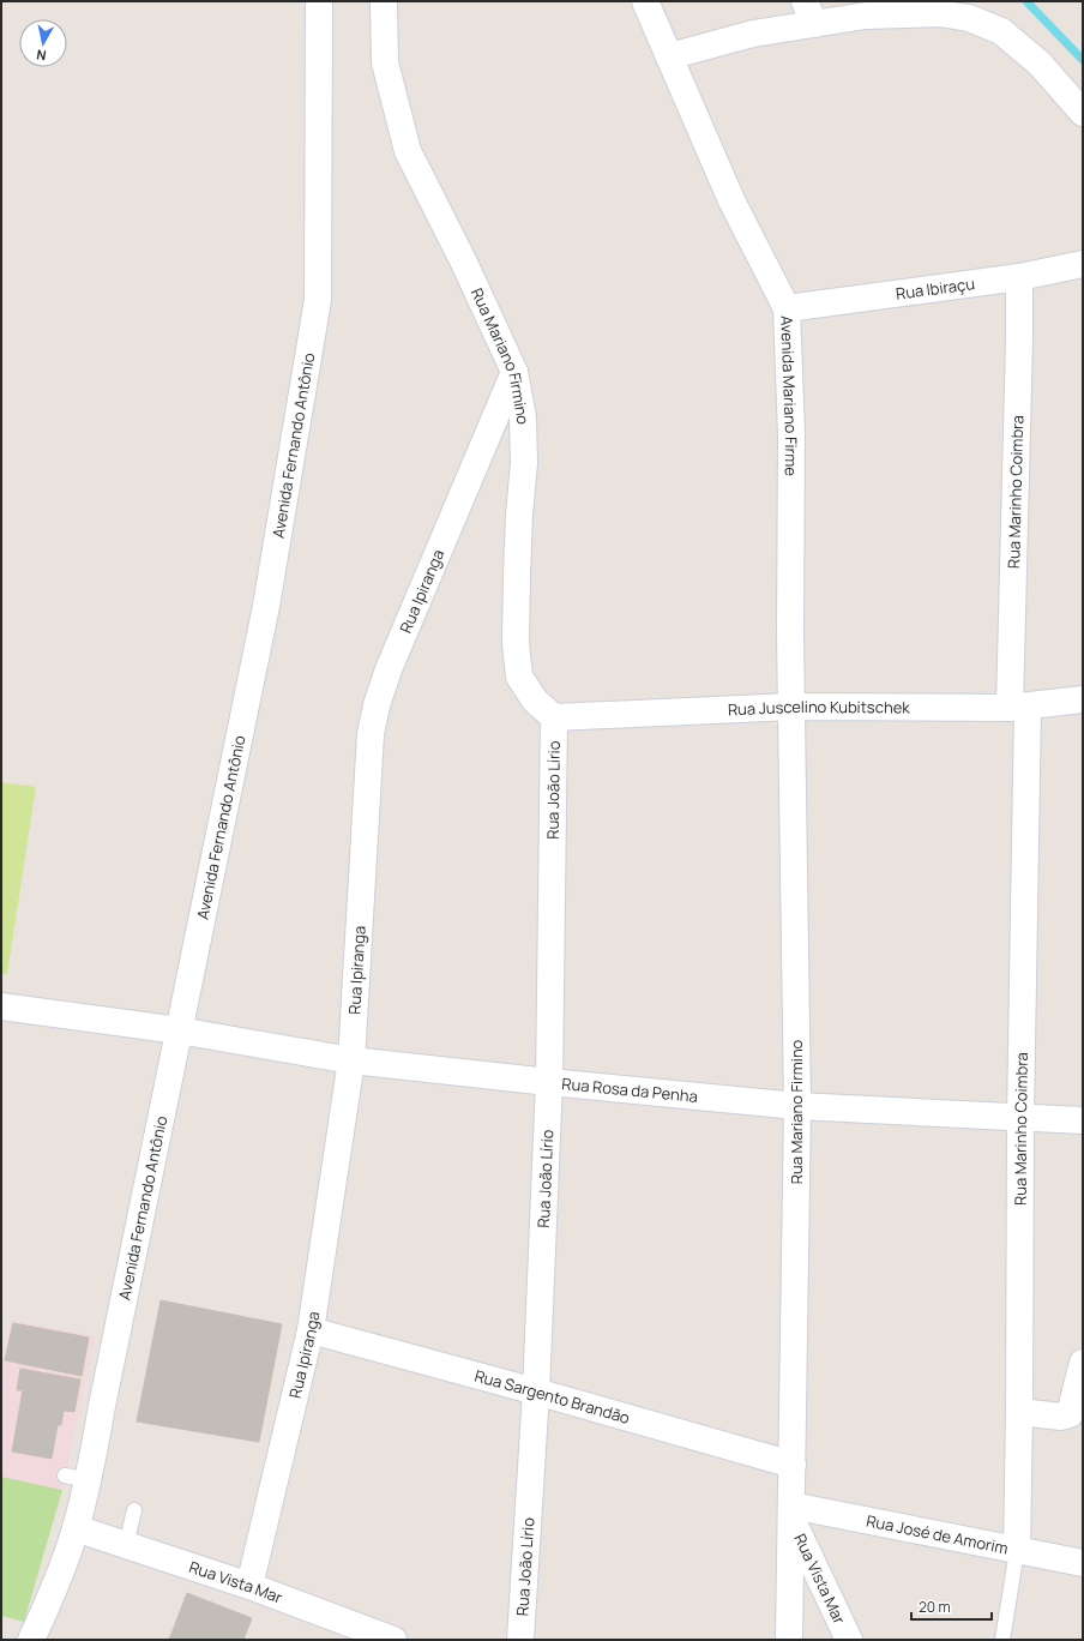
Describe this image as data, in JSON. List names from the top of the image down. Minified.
{"streets":{"street":["Rua Ibiraçu","Rua Mariano Firmino","Avenida Mariano Firme","Avenida Fernando Antônio","Rua Marinho Coimbra","Rua Ipiranga","Rua Juscelino Kubitschek","Rua João Lírio","Rua Rosa da Penha","Rua Sargento Brandão","Rua José de Amorim","Rua Vista Mar"]},"crossings":[["Rua Ibiraçu","Avenida Mariano Firme"],["Rua Ibiraçu","Rua Marinho Coimbra"],["Rua Mariano Firmino","Avenida Mariano Firme"],["Rua Mariano Firmino","Rua Ipiranga"],["Rua Mariano Firmino","Rua Juscelino Kubitschek"],["Rua Mariano Firmino","Rua João Lírio"],["Rua Mariano Firmino","Rua Rosa da Penha"],["Rua Mariano Firmino","Rua Sargento Brandão"],["Rua Mariano Firmino","Rua José de Amorim"],["Rua Mariano Firmino","Rua Vista Mar"],["Avenida Mariano Firme","Rua Juscelino Kubitschek"],["Avenida Fernando Antônio","Rua Rosa da Penha"],["Avenida Fernando Antônio","Rua Vista Mar"],["Rua Marinho Coimbra","Rua Juscelino Kubitschek"],["Rua Marinho Coimbra","Rua Rosa da Penha"],["Rua Marinho Coimbra","Rua José de Amorim"],["Rua Ipiranga","Rua Rosa da Penha"],["Rua Ipiranga","Rua Sargento Brandão"],["Rua Ipiranga","Rua Vista Mar"],["Rua Juscelino Kubitschek","Rua João Lírio"],["Rua João Lírio","Rua Rosa da Penha"],["Rua João Lírio","Rua Sargento Brandão"],["Rua José de Amorim","Rua Vista Mar"]],"scale_bar":"20 m","north":"bottom"}
